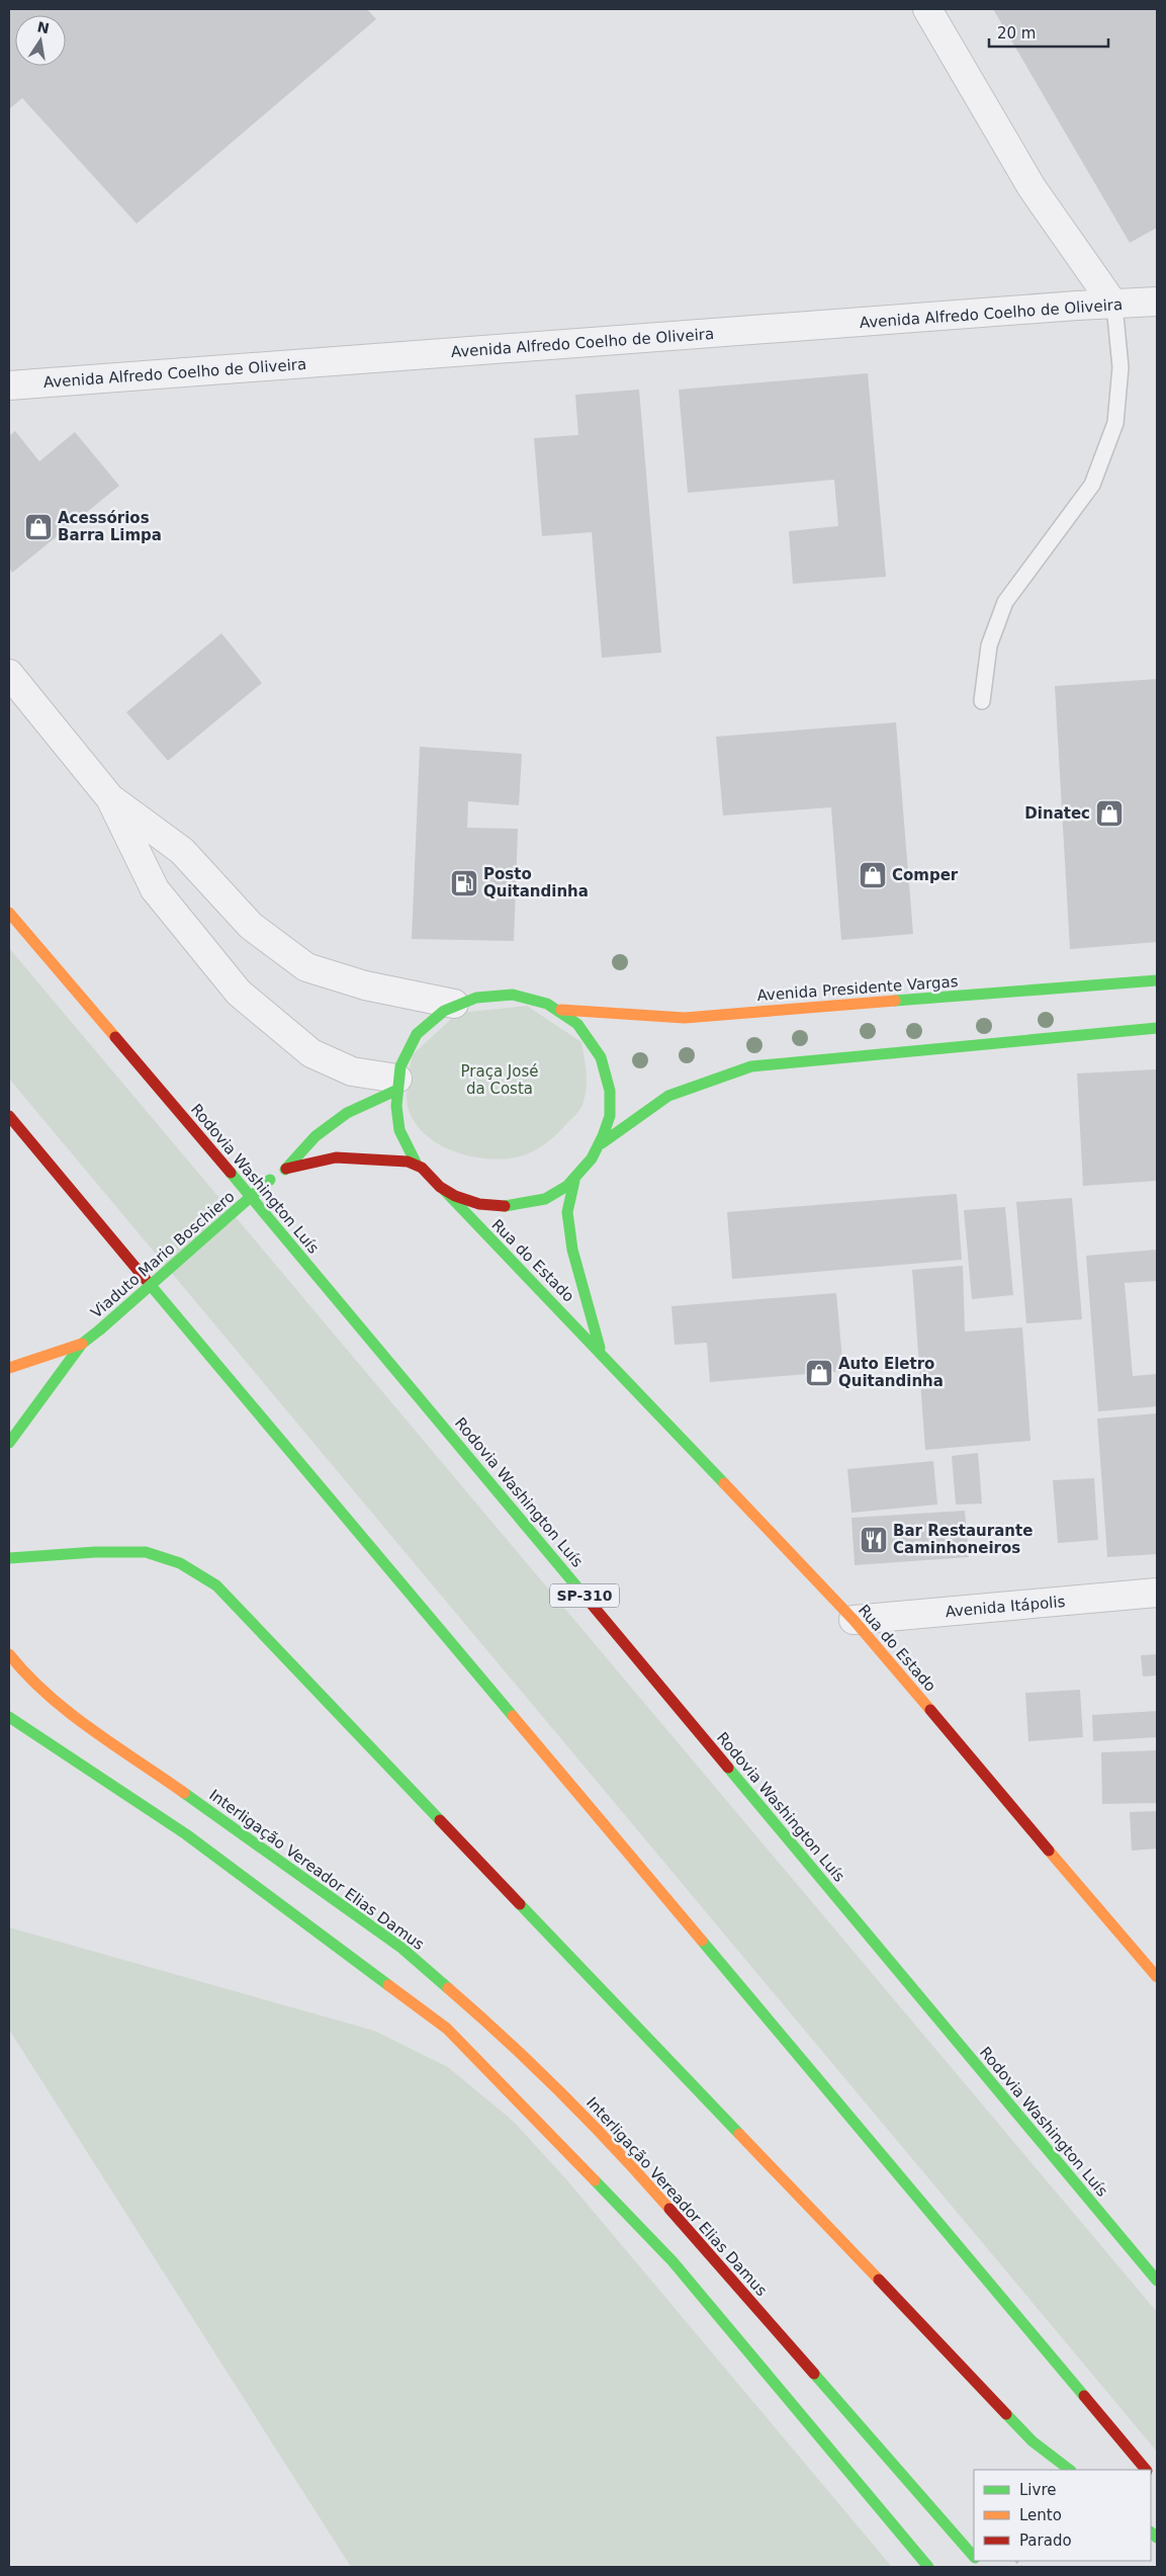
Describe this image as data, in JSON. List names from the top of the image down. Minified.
{"streets":{"main road":["Avenida Presidente Vargas","Rodovia Washington Luís","Viaduto Mario Boschiero","Rua do Estado","SP-310","Interligação Vereador Elias Damus"],"street":["Avenida Alfredo Coelho de Oliveira","Avenida Itápolis"]},"crossings":[["Rua do Estado","Avenida Itápolis"]],"parks":["Praça José da Costa"],"places":{"shop":["Acessórios Barra Limpa","Dinatec","Comper","Auto Eletro Quitandinha"],"fuel station":["Posto Quitandinha"],"restaurant":["Bar Restaurante Caminhoneiros"]},"legend":["Livre","Lento","Parado"],"scale_bar":"20 m","north":"top"}
